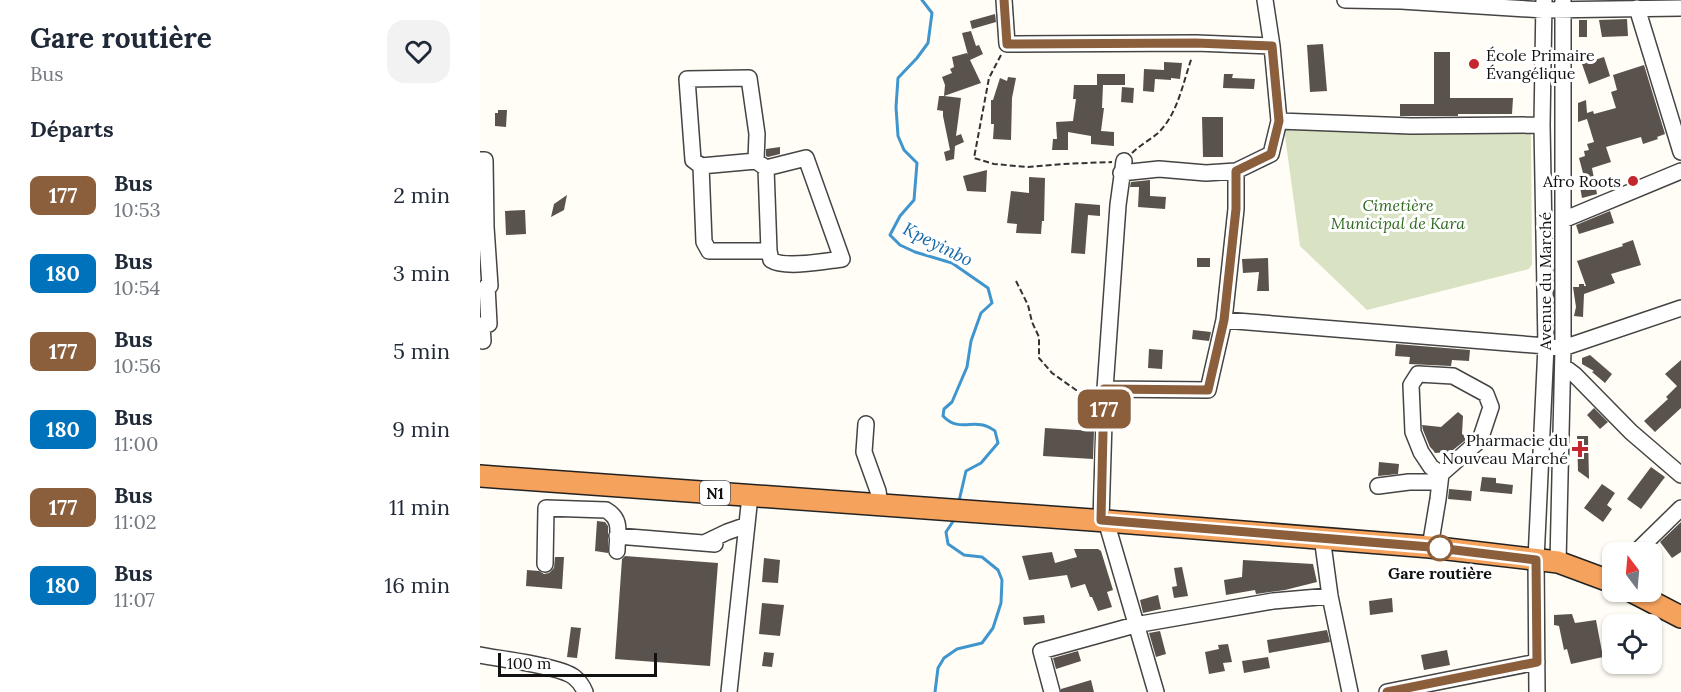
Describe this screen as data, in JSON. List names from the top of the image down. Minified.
{"streets":{"highway":["N1"],"street":["Avenue du Marché"]},"crossings":[["Avenue du Marché","N1"]],"water":["Kpeyinbo"],"parks":["Cimetière Municipal de Kara"],"places":{"other":["École Primaire Évangélique","Afro Roots","Gare routière"],"health":["Pharmacie du Nouveau Marché"]},"lines":["bus line 177"],"scale_bar":"100 m","north":"top","page":{"heading":[["Gare routière","Bus"],"Départs"],"on_map":"177","list":[{"mark":"177","name":"Bus","note":"10:53","value":"2 min"},{"mark":"180","name":"Bus","note":"10:54","value":"3 min"},{"mark":"177","name":"Bus","note":"10:56","value":"5 min"},{"mark":"180","name":"Bus","note":"11:00","value":"9 min"},{"mark":"177","name":"Bus","note":"11:02","value":"11 min"},{"mark":"180","name":"Bus","note":"11:07","value":"16 min"}],"scale":"100 m"}}
